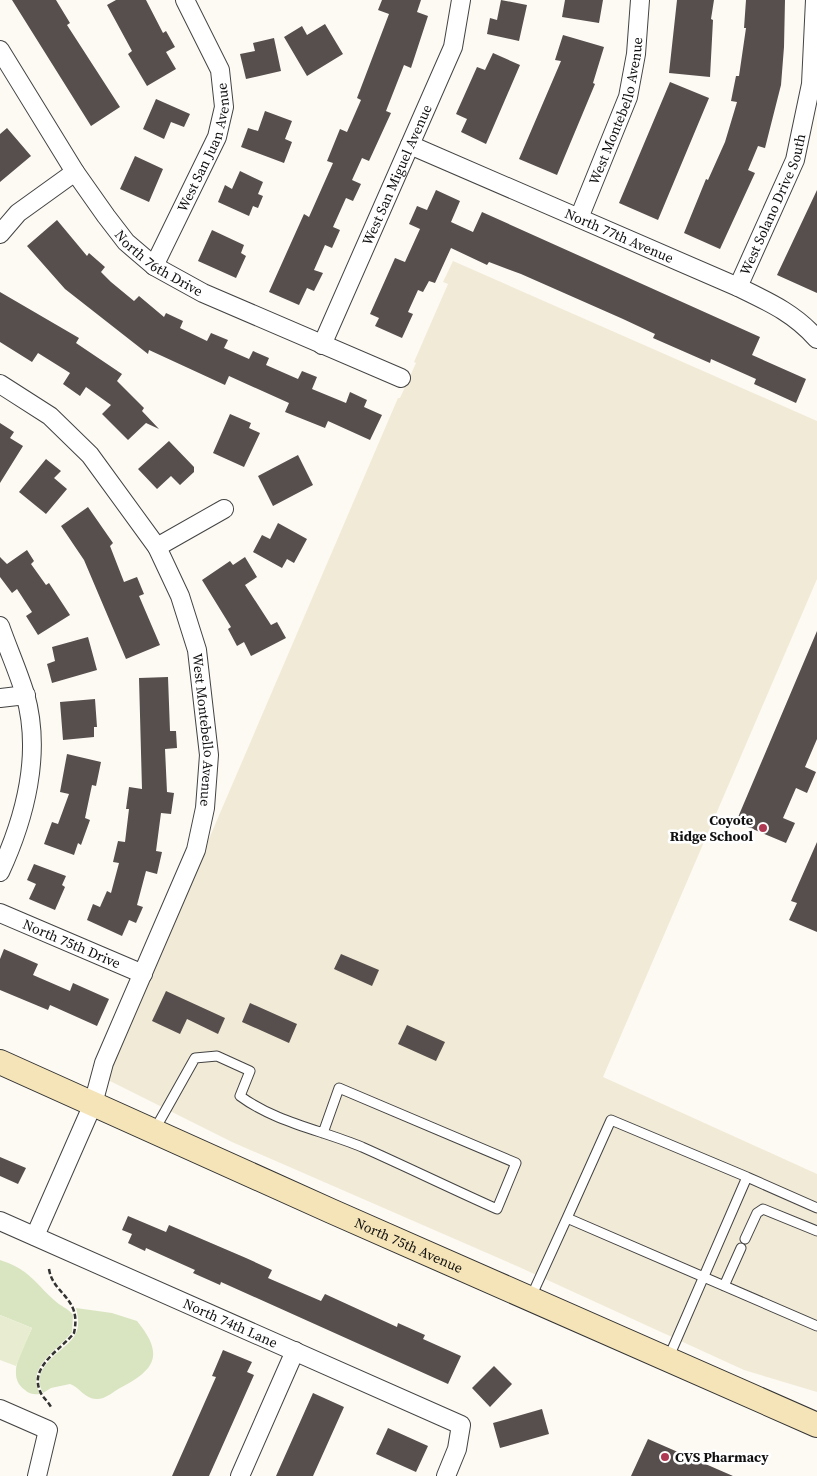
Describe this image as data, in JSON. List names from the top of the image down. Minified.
{"streets":{"main road":["North 75th Avenue"],"street":["West Montebello Avenue","West San Juan Avenue","West San Miguel Avenue","West Solano Drive South","North 77th Avenue","North 76th Drive","North 75th Drive","North 74th Lane"]},"crossings":[["West Montebello Avenue","North 77th Avenue"],["West Montebello Avenue","North 75th Drive"],["West Montebello Avenue","North 75th Avenue"],["West Montebello Avenue","North 74th Lane"],["West San Juan Avenue","North 76th Drive"],["West San Miguel Avenue","North 77th Avenue"],["West San Miguel Avenue","North 76th Drive"],["West Solano Drive South","North 77th Avenue"]],"places":["Coyote Ridge School","CVS Pharmacy"]}
